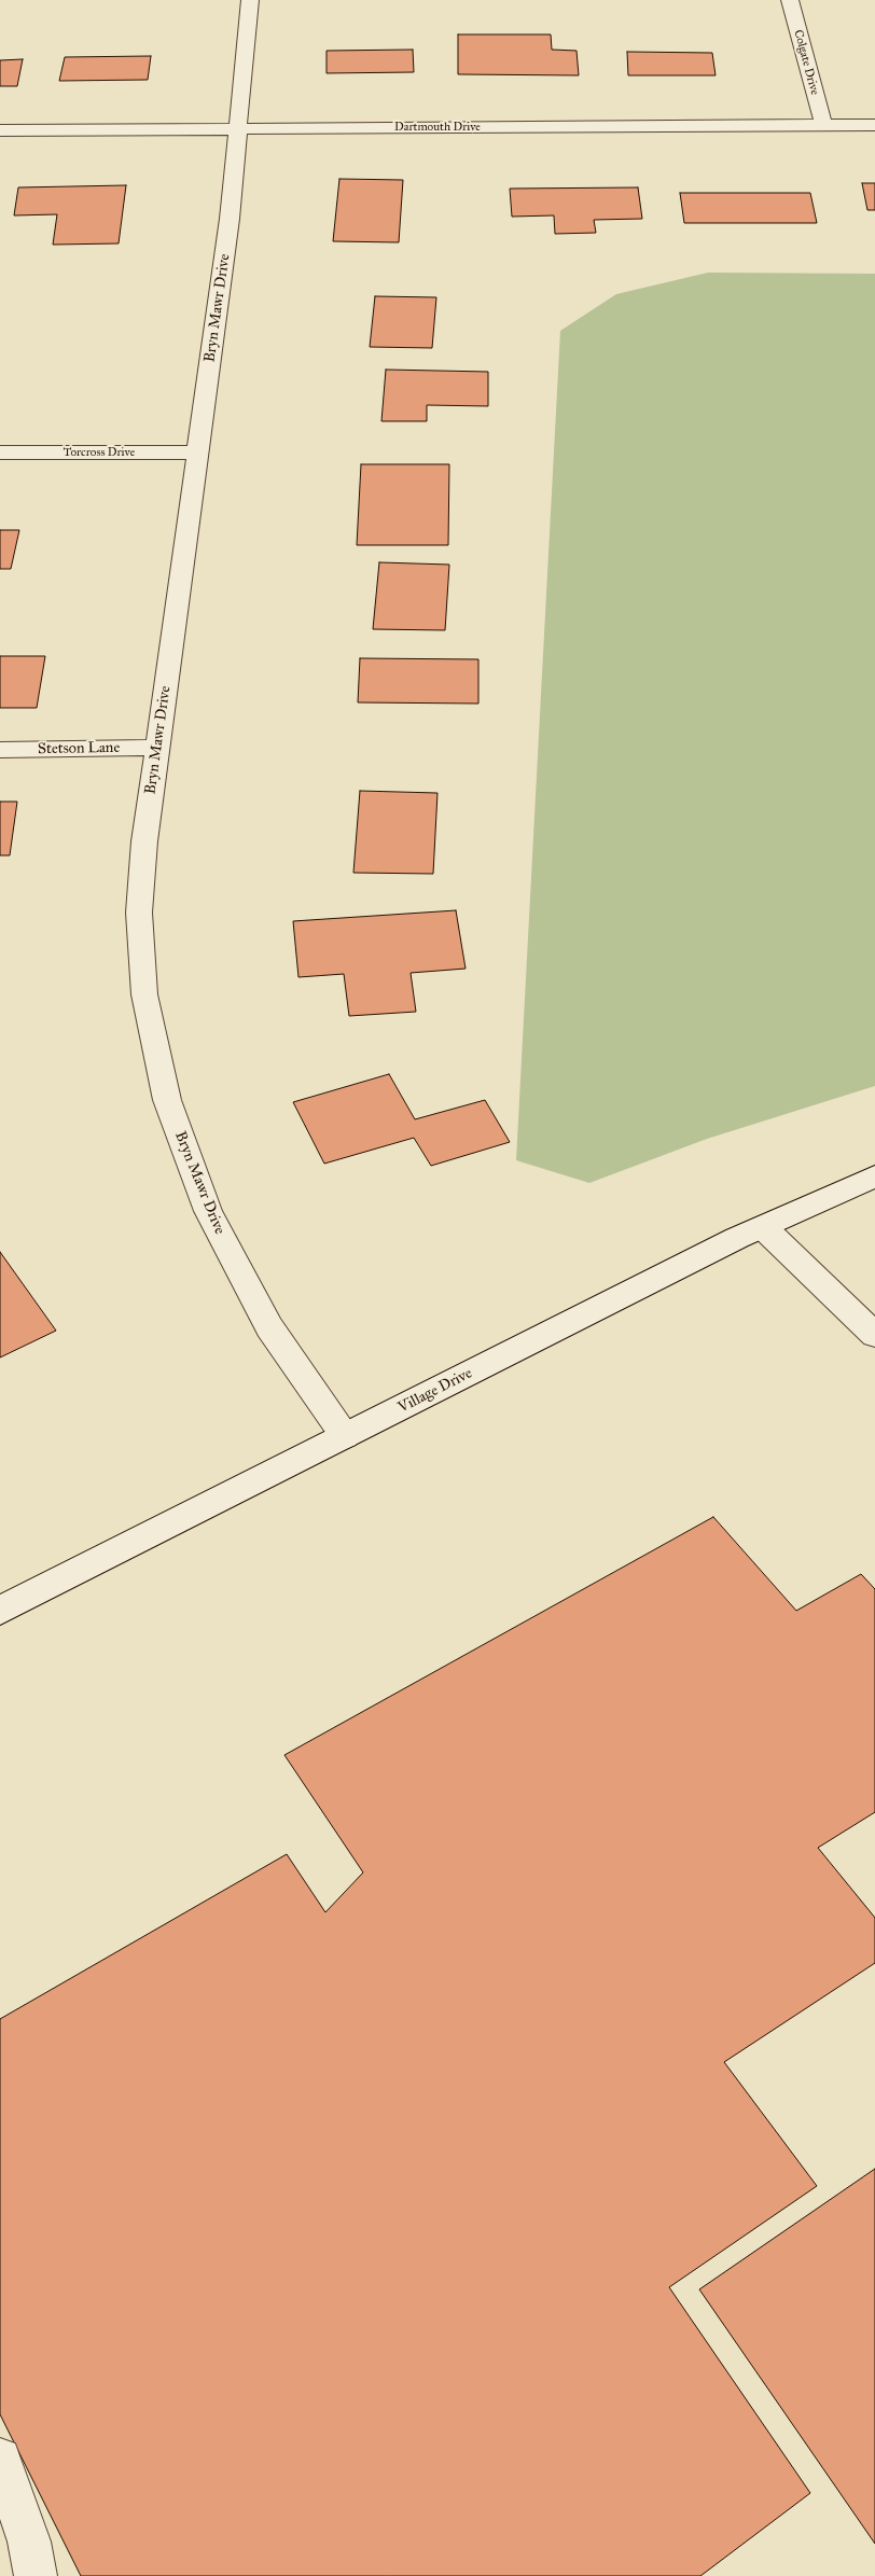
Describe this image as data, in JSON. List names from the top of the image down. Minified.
{"streets":{"street":["Colgate Drive","Dartmouth Drive","Bryn Mawr Drive","Torcross Drive","Stetson Lane","Village Drive"]},"crossings":[["Colgate Drive","Dartmouth Drive"],["Dartmouth Drive","Bryn Mawr Drive"],["Bryn Mawr Drive","Torcross Drive"],["Bryn Mawr Drive","Stetson Lane"],["Bryn Mawr Drive","Village Drive"]]}
